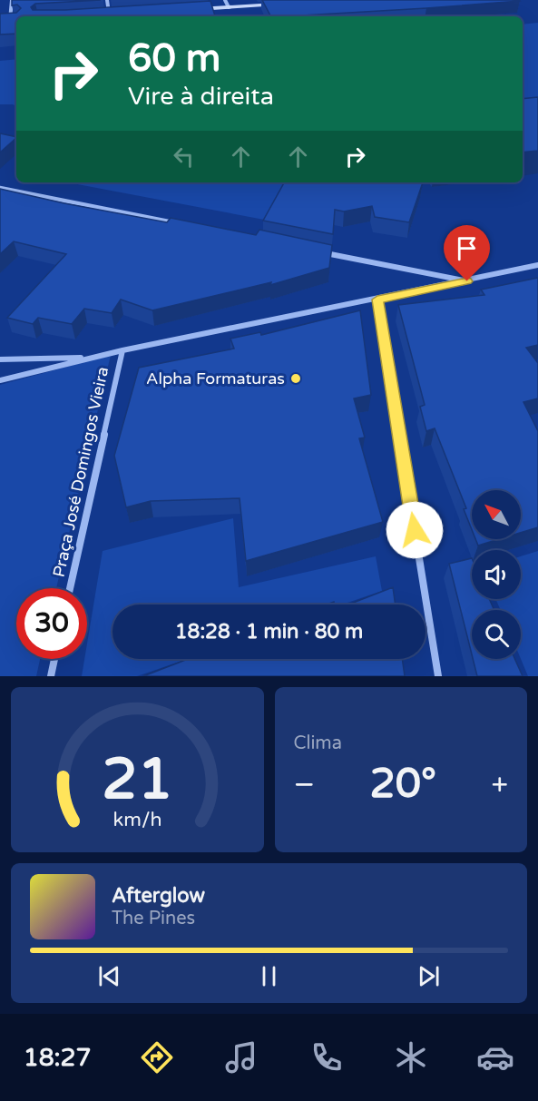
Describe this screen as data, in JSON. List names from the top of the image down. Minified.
{"streets":{"street":["Praça José Domingos Vieira"]},"places":["Alpha Formaturas"],"north":"top left","page":{"turn":["60 m","Vire à direita"],"limit":"30","trip":"18:28 · 1 min · 80 m","tile":"Clima","heat":["−","20°","+"],"song":["Afterglow","The Pines"],"tabs":"18:27","gauge":["21","km/h"]}}
